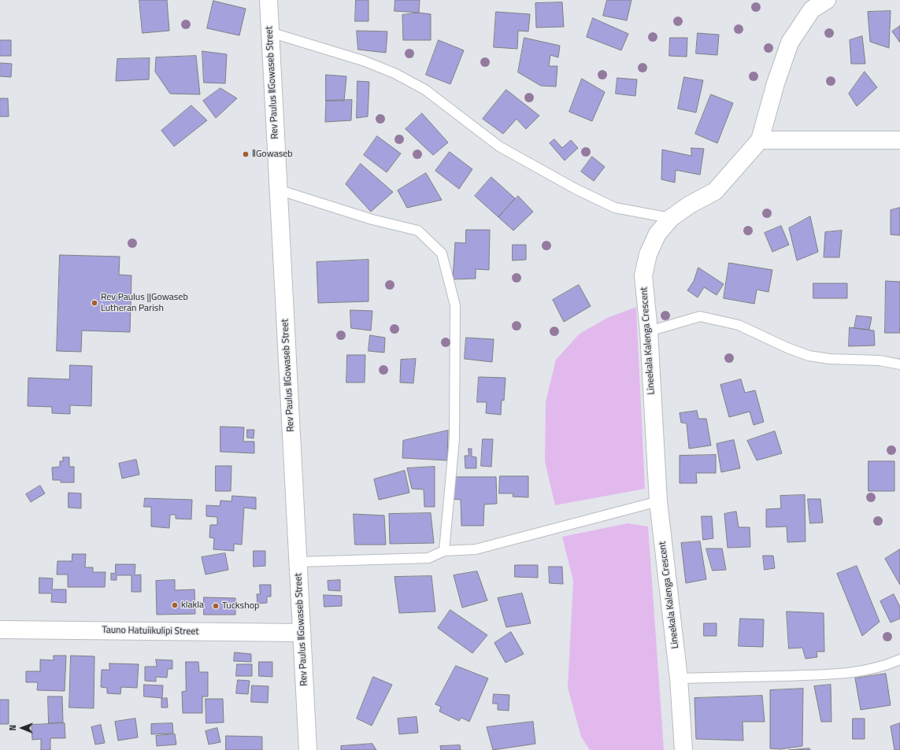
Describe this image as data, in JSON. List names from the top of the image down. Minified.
{"streets":{"street":["Rev Paulus ǁGowaseb Street","Lineekala Kalenga Crescent","Tauno Hatuiikulipi Street"]},"crossings":[["Rev Paulus ǁGowaseb Street","Tauno Hatuiikulipi Street"]],"places":["ǁGowaseb","Rev Paulus ||Gowaseb Lutheran Parish","klakla","Tuckshop"],"north":"left"}
